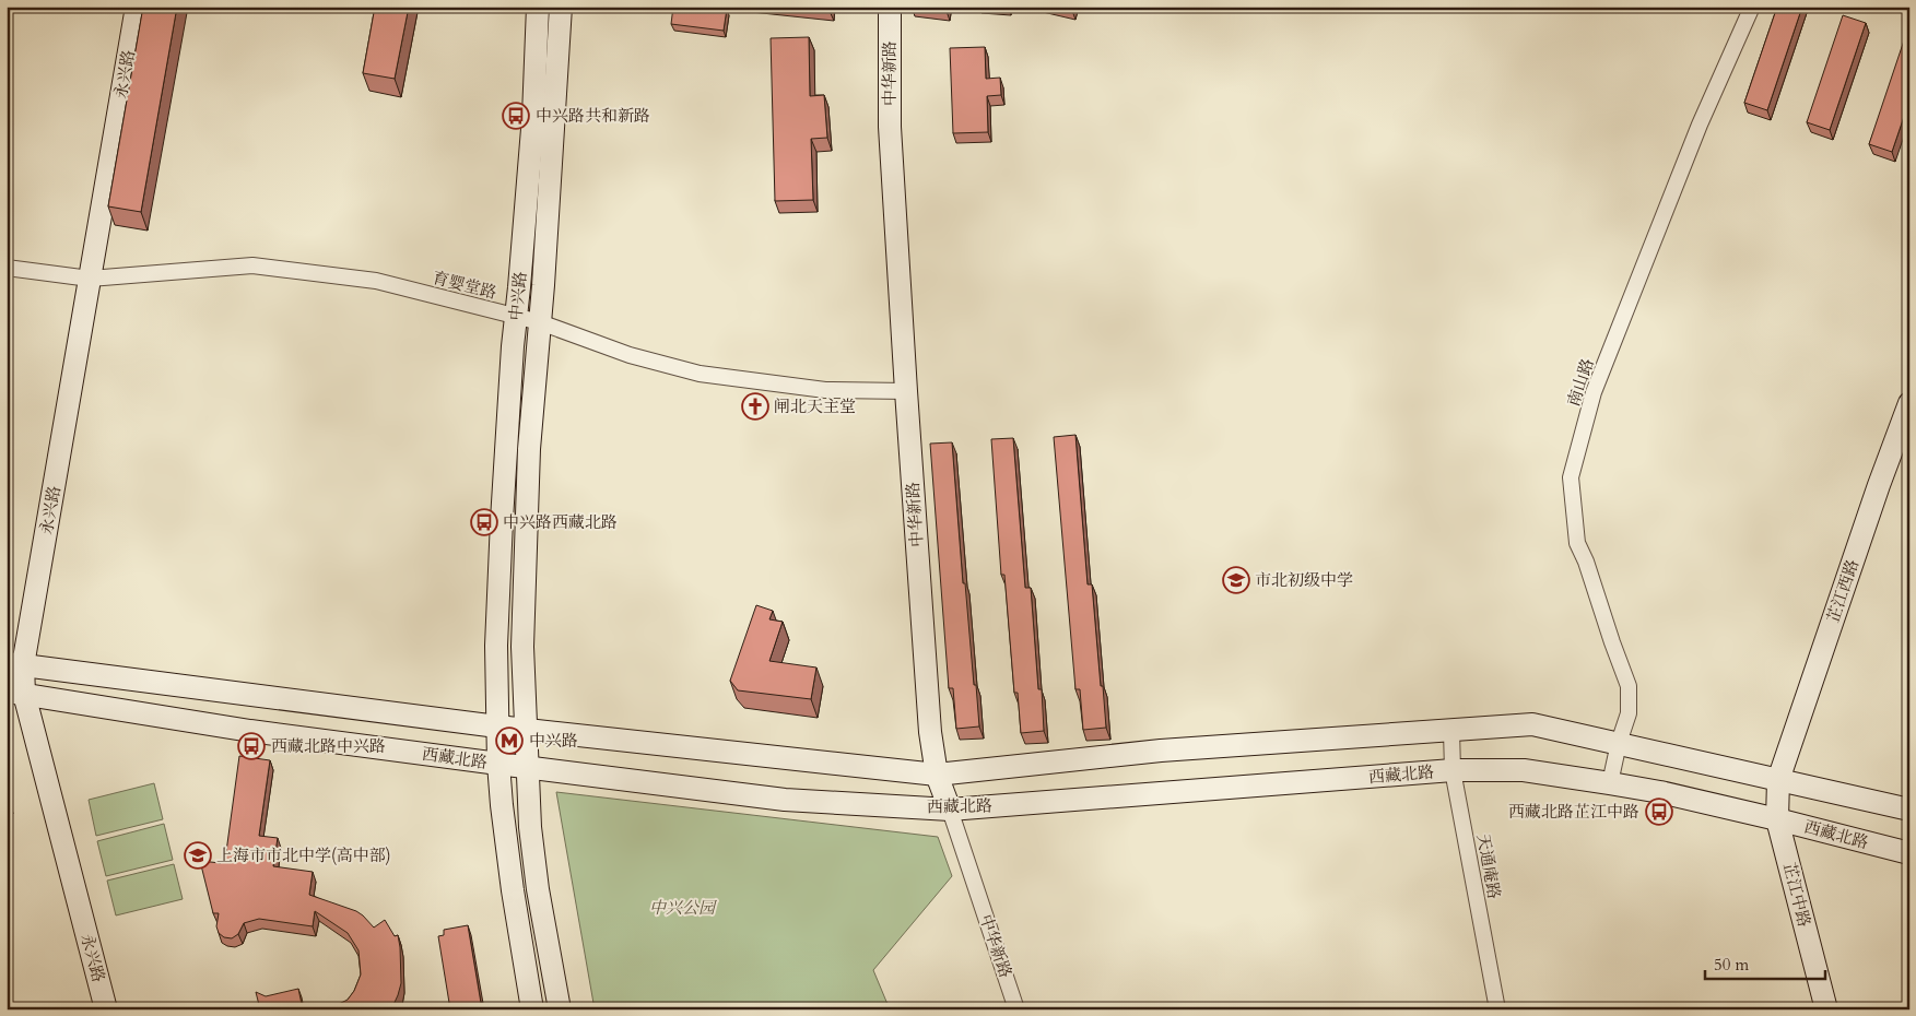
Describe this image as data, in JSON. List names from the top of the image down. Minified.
{"streets":{"main road":["中华新路","永兴路","中兴路","芷江西路","西藏北路","芷江中路"],"street":["育婴堂路","南山路","天通庵路"]},"crossings":[["中华新路","育婴堂路"],["中华新路","西藏北路"],["永兴路","育婴堂路"],["永兴路","西藏北路"],["育婴堂路","中兴路"],["中兴路","西藏北路"],["南山路","西藏北路"],["芷江西路","西藏北路"],["芷江西路","芷江中路"],["西藏北路","天通庵路"],["西藏北路","芷江中路"]],"parks":["中兴公园"],"places":{"bus stop":["中兴路共和新路","中兴路西藏北路","西藏北路中兴路","西藏北路芷江中路"],"church":["闸北天主堂"],"school or university":["市北初级中学","上海市市北中学(高中部)"],"metro station":["中兴路"]},"scale_bar":"50 m"}
